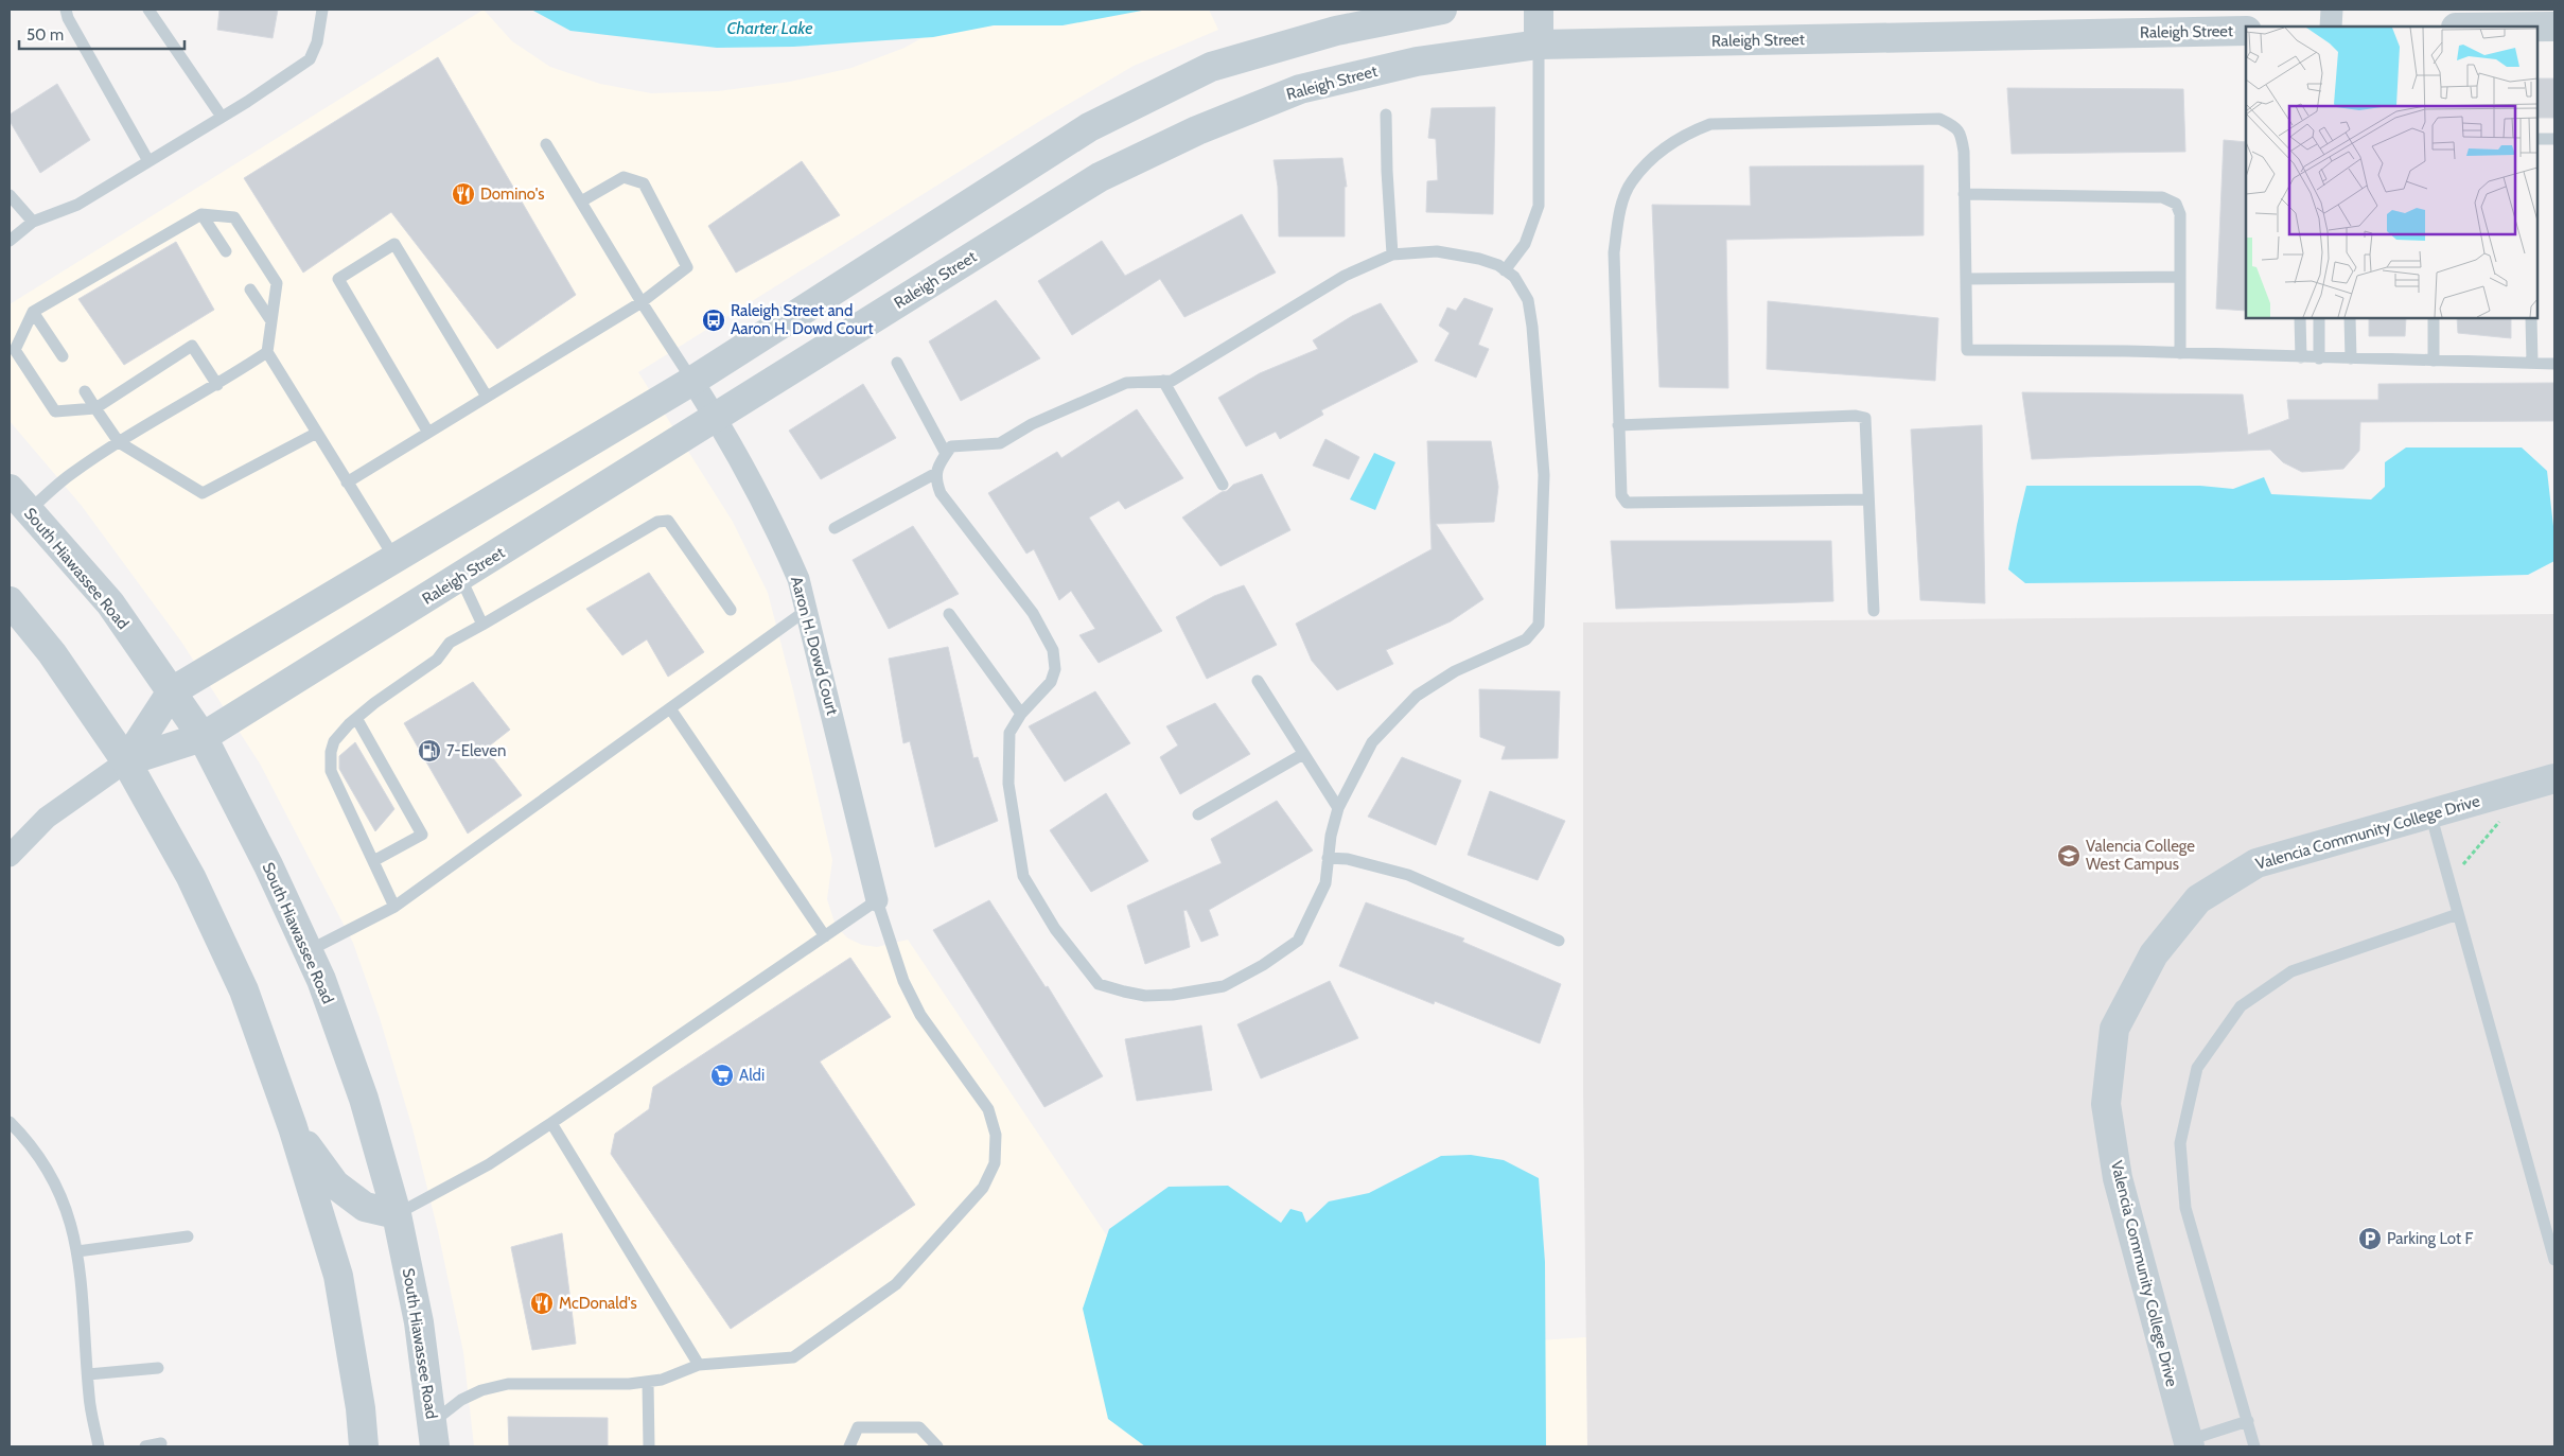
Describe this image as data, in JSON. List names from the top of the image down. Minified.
{"streets":{"street":["Raleigh Street","South Hiawassee Road","Aaron H. Dowd Court","Valencia Community College Drive"]},"crossings":[["Raleigh Street","South Hiawassee Road"],["Raleigh Street","Aaron H. Dowd Court"]],"water":["Charter Lake"],"places":{"restaurant":["Domino's","McDonald's"],"bus stop":["Raleigh Street and Aaron H. Dowd Court"],"fuel station":["7-Eleven"],"school or university":["Valencia College West Campus"],"supermarket":["Aldi"],"parking":["Parking Lot F"]},"scale_bar":"50 m"}
